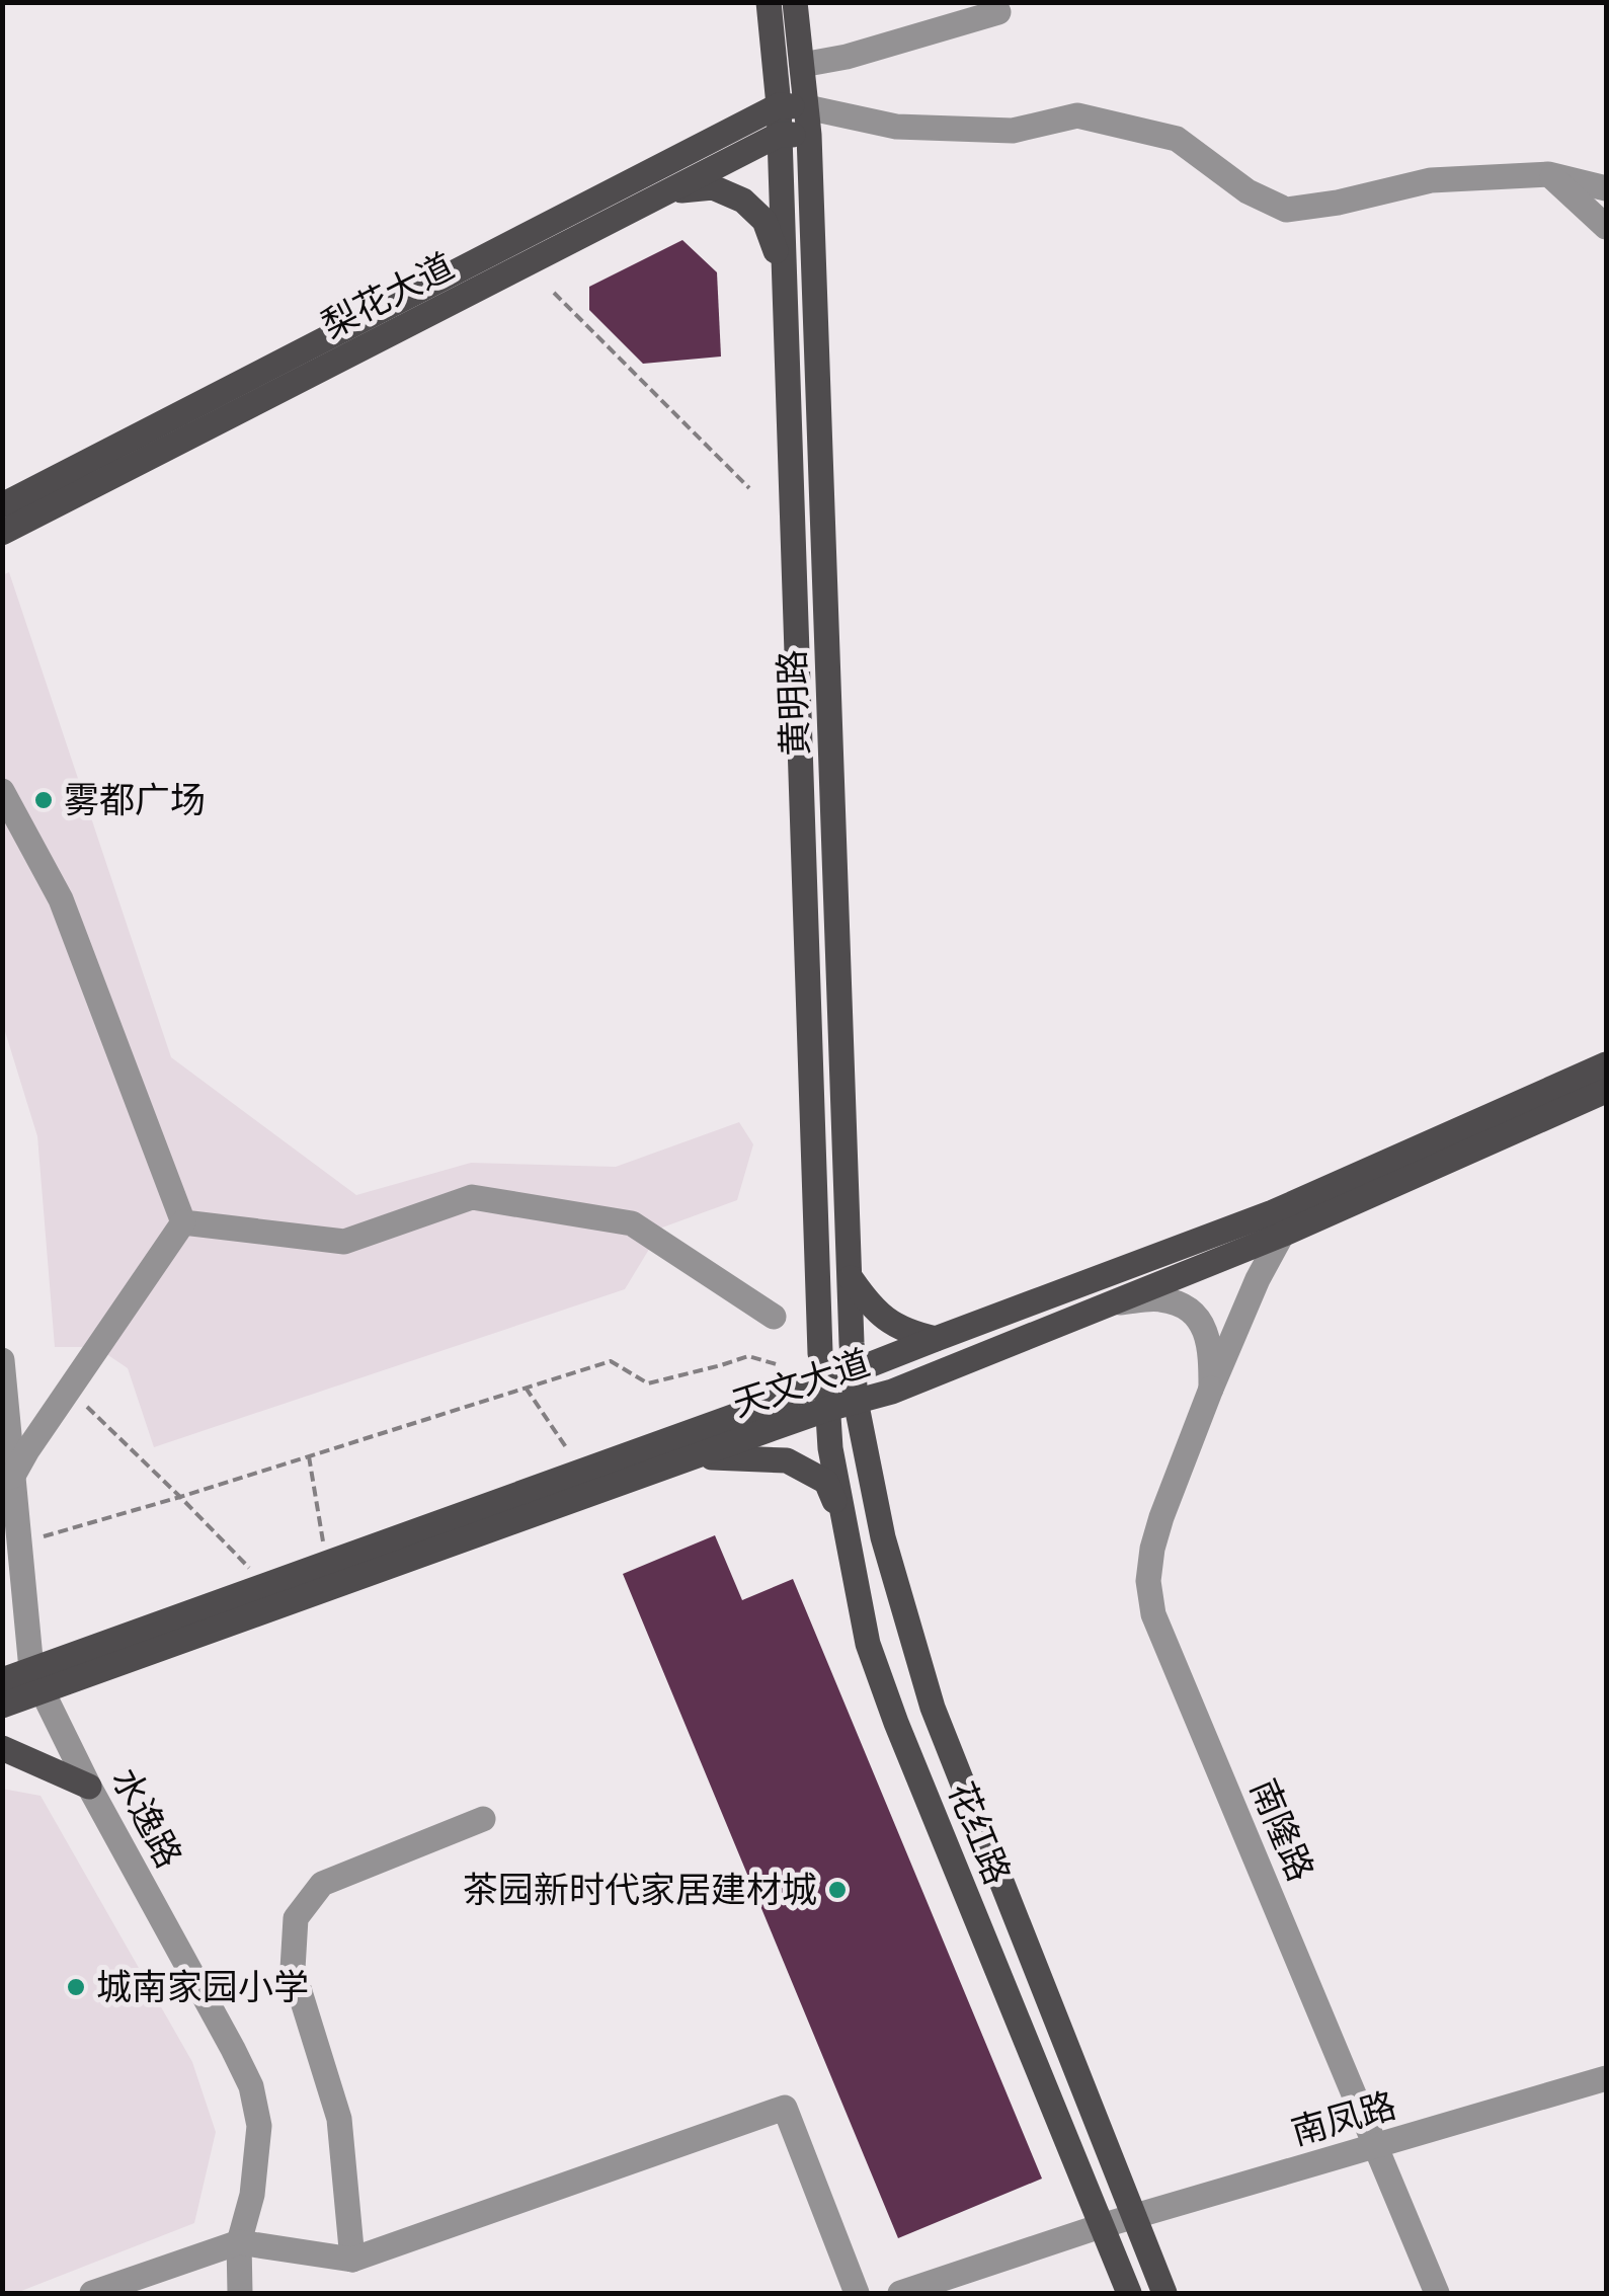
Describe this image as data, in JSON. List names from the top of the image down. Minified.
{"streets":{"main road":["梨花大道","黄明路","天文大道","花红路"],"street":["水逸路","南隆路","南凤路"]},"crossings":[["梨花大道","黄明路"],["黄明路","天文大道"],["黄明路","花红路"],["天文大道","水逸路"],["天文大道","南隆路"],["天文大道","花红路"],["南隆路","南凤路"],["花红路","南凤路"]],"places":["雾都广场","茶园新时代家居建材城","城南家园小学"]}
